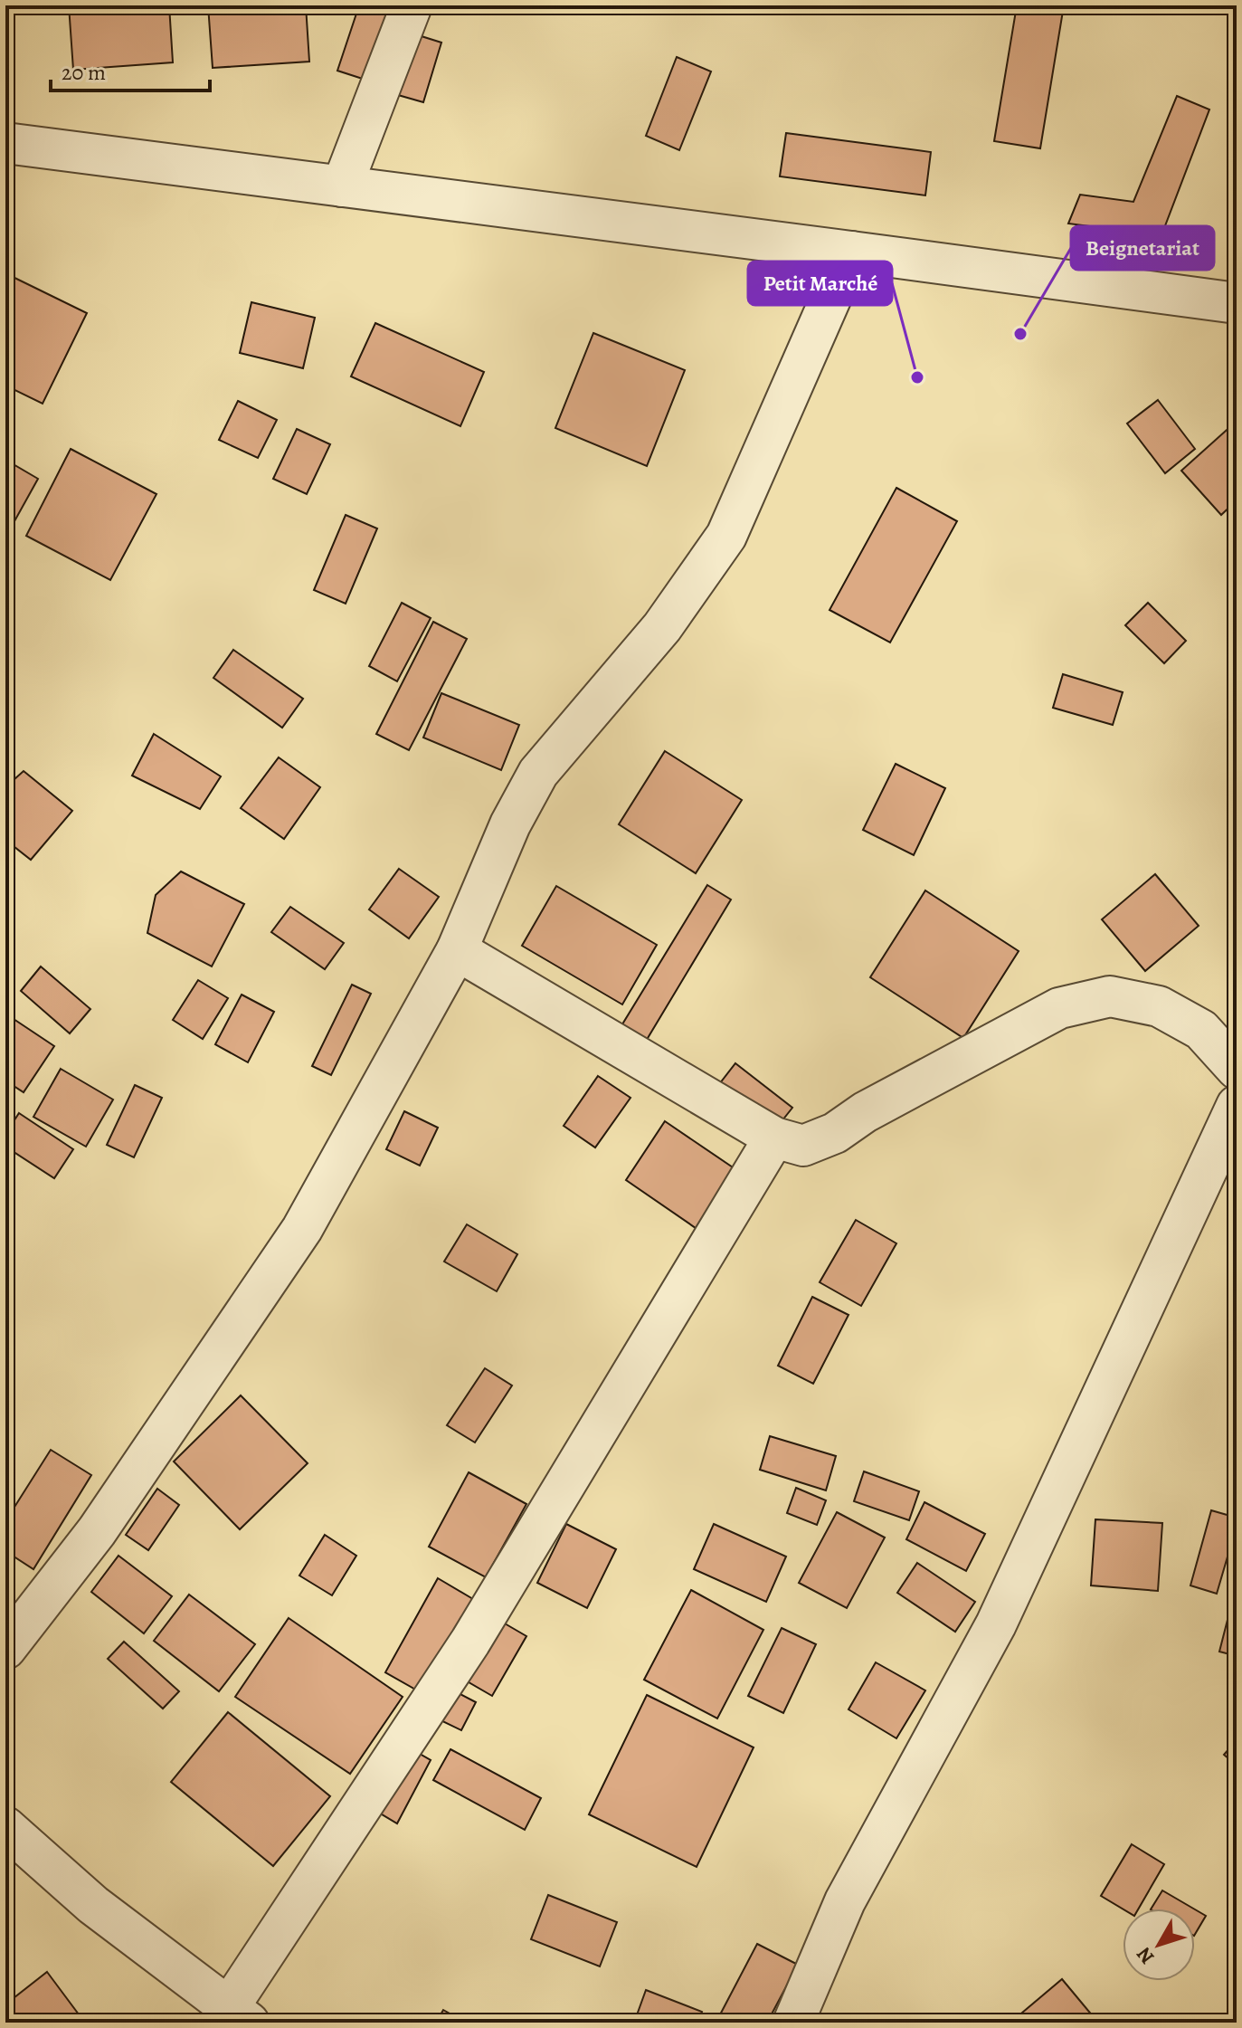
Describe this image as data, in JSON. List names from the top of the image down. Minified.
{"places":["Beignetariat","Petit Marché"],"scale_bar":"20 m","north":"bottom left"}
